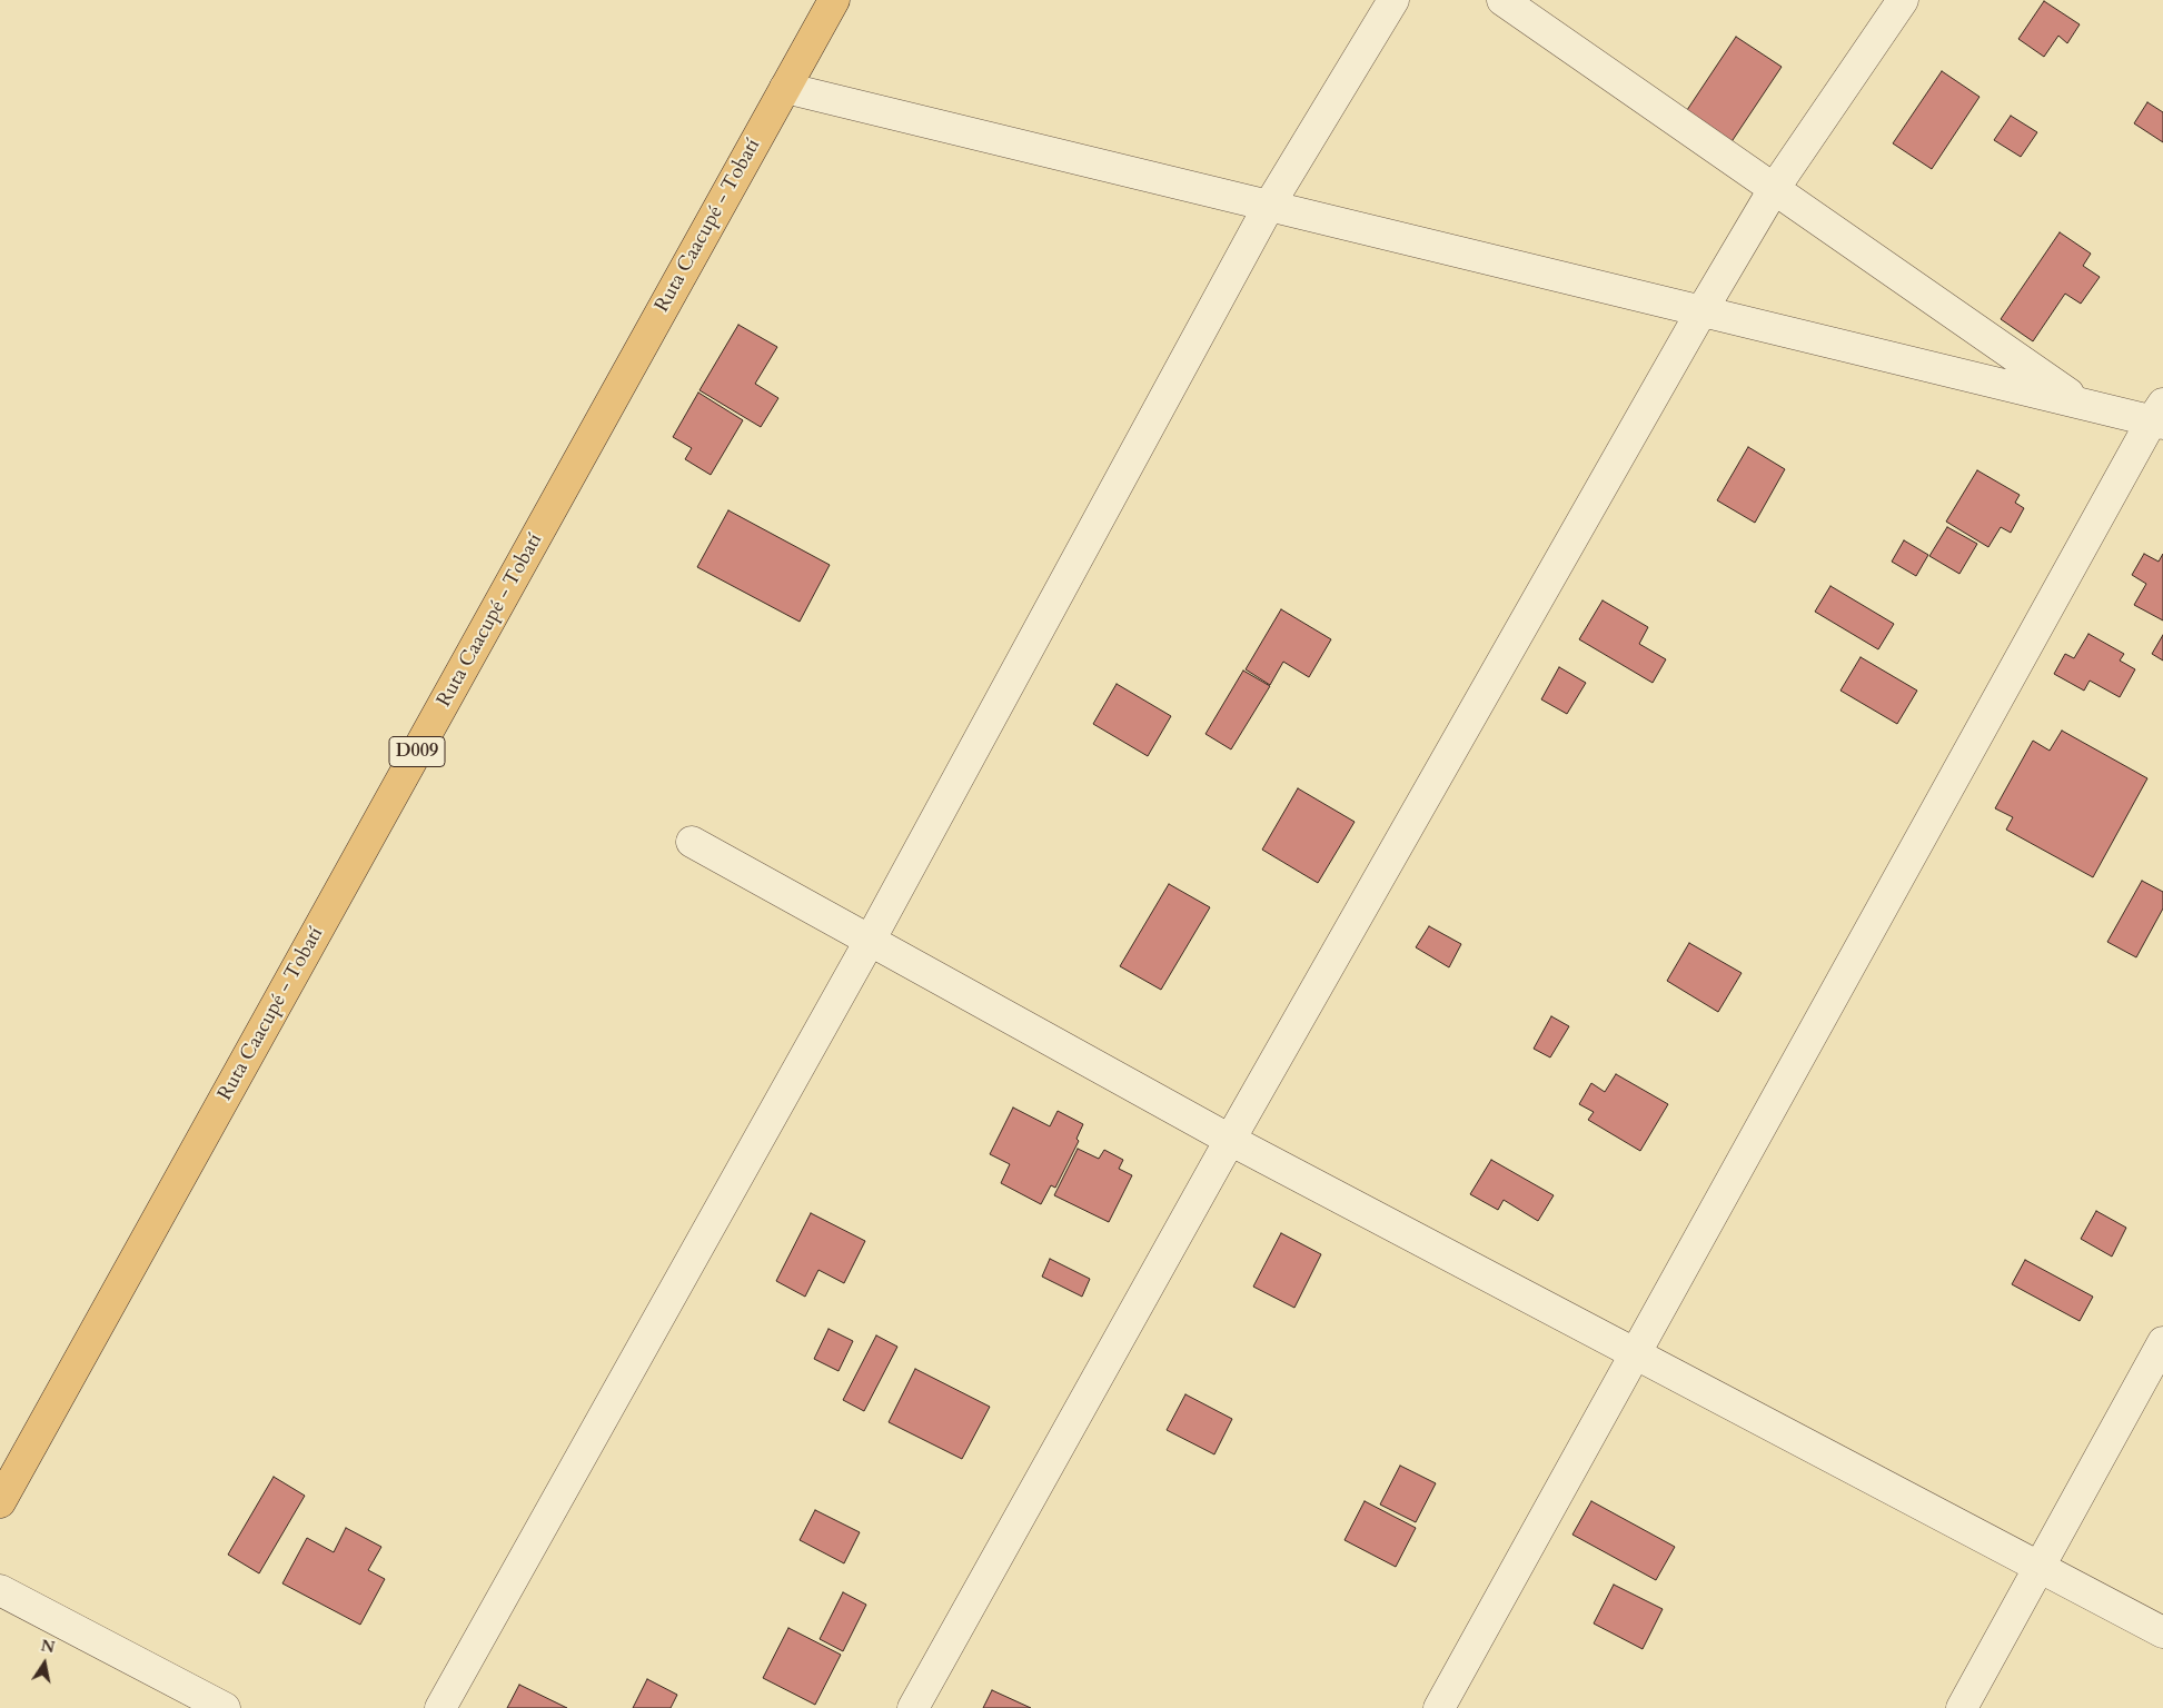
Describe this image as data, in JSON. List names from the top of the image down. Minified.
{"streets":{"main road":["Ruta Caacupé - Tobatí","D009"]},"north":"top"}
